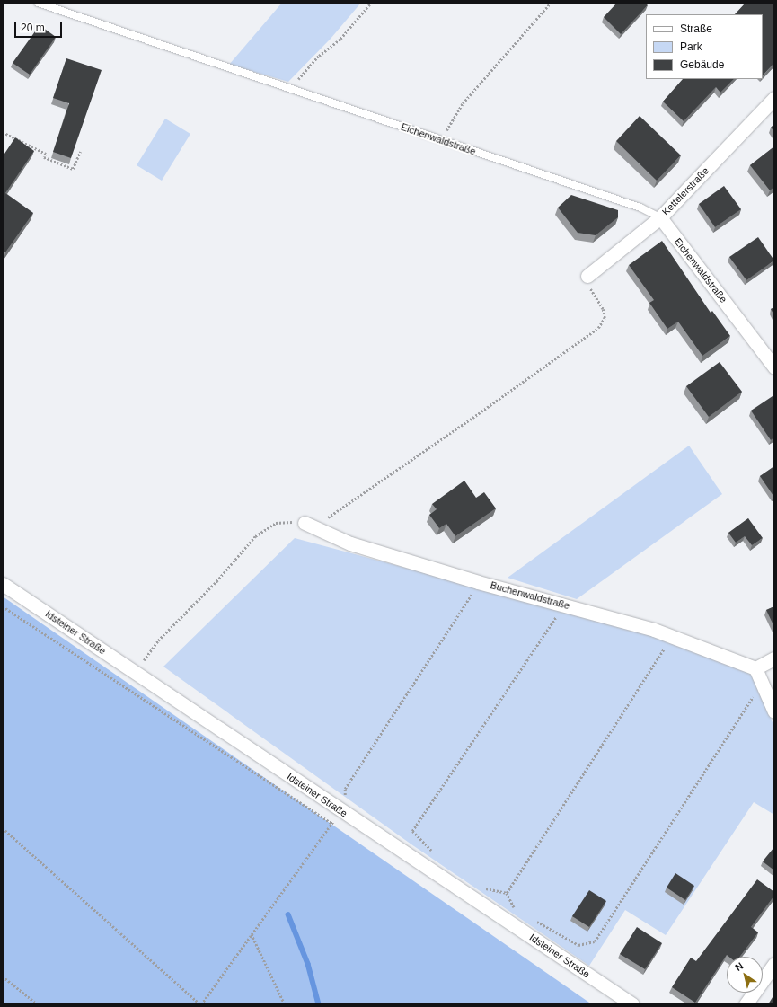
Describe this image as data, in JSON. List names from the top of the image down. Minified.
{"streets":{"street":["Eichenwaldstraße","Kettelerstraße","Buchenwaldstraße","Idsteiner Straße"]},"crossings":[["Eichenwaldstraße","Kettelerstraße"]],"legend":["Straße","Park","Gebäude"],"scale_bar":"20 m","north":"top left"}
